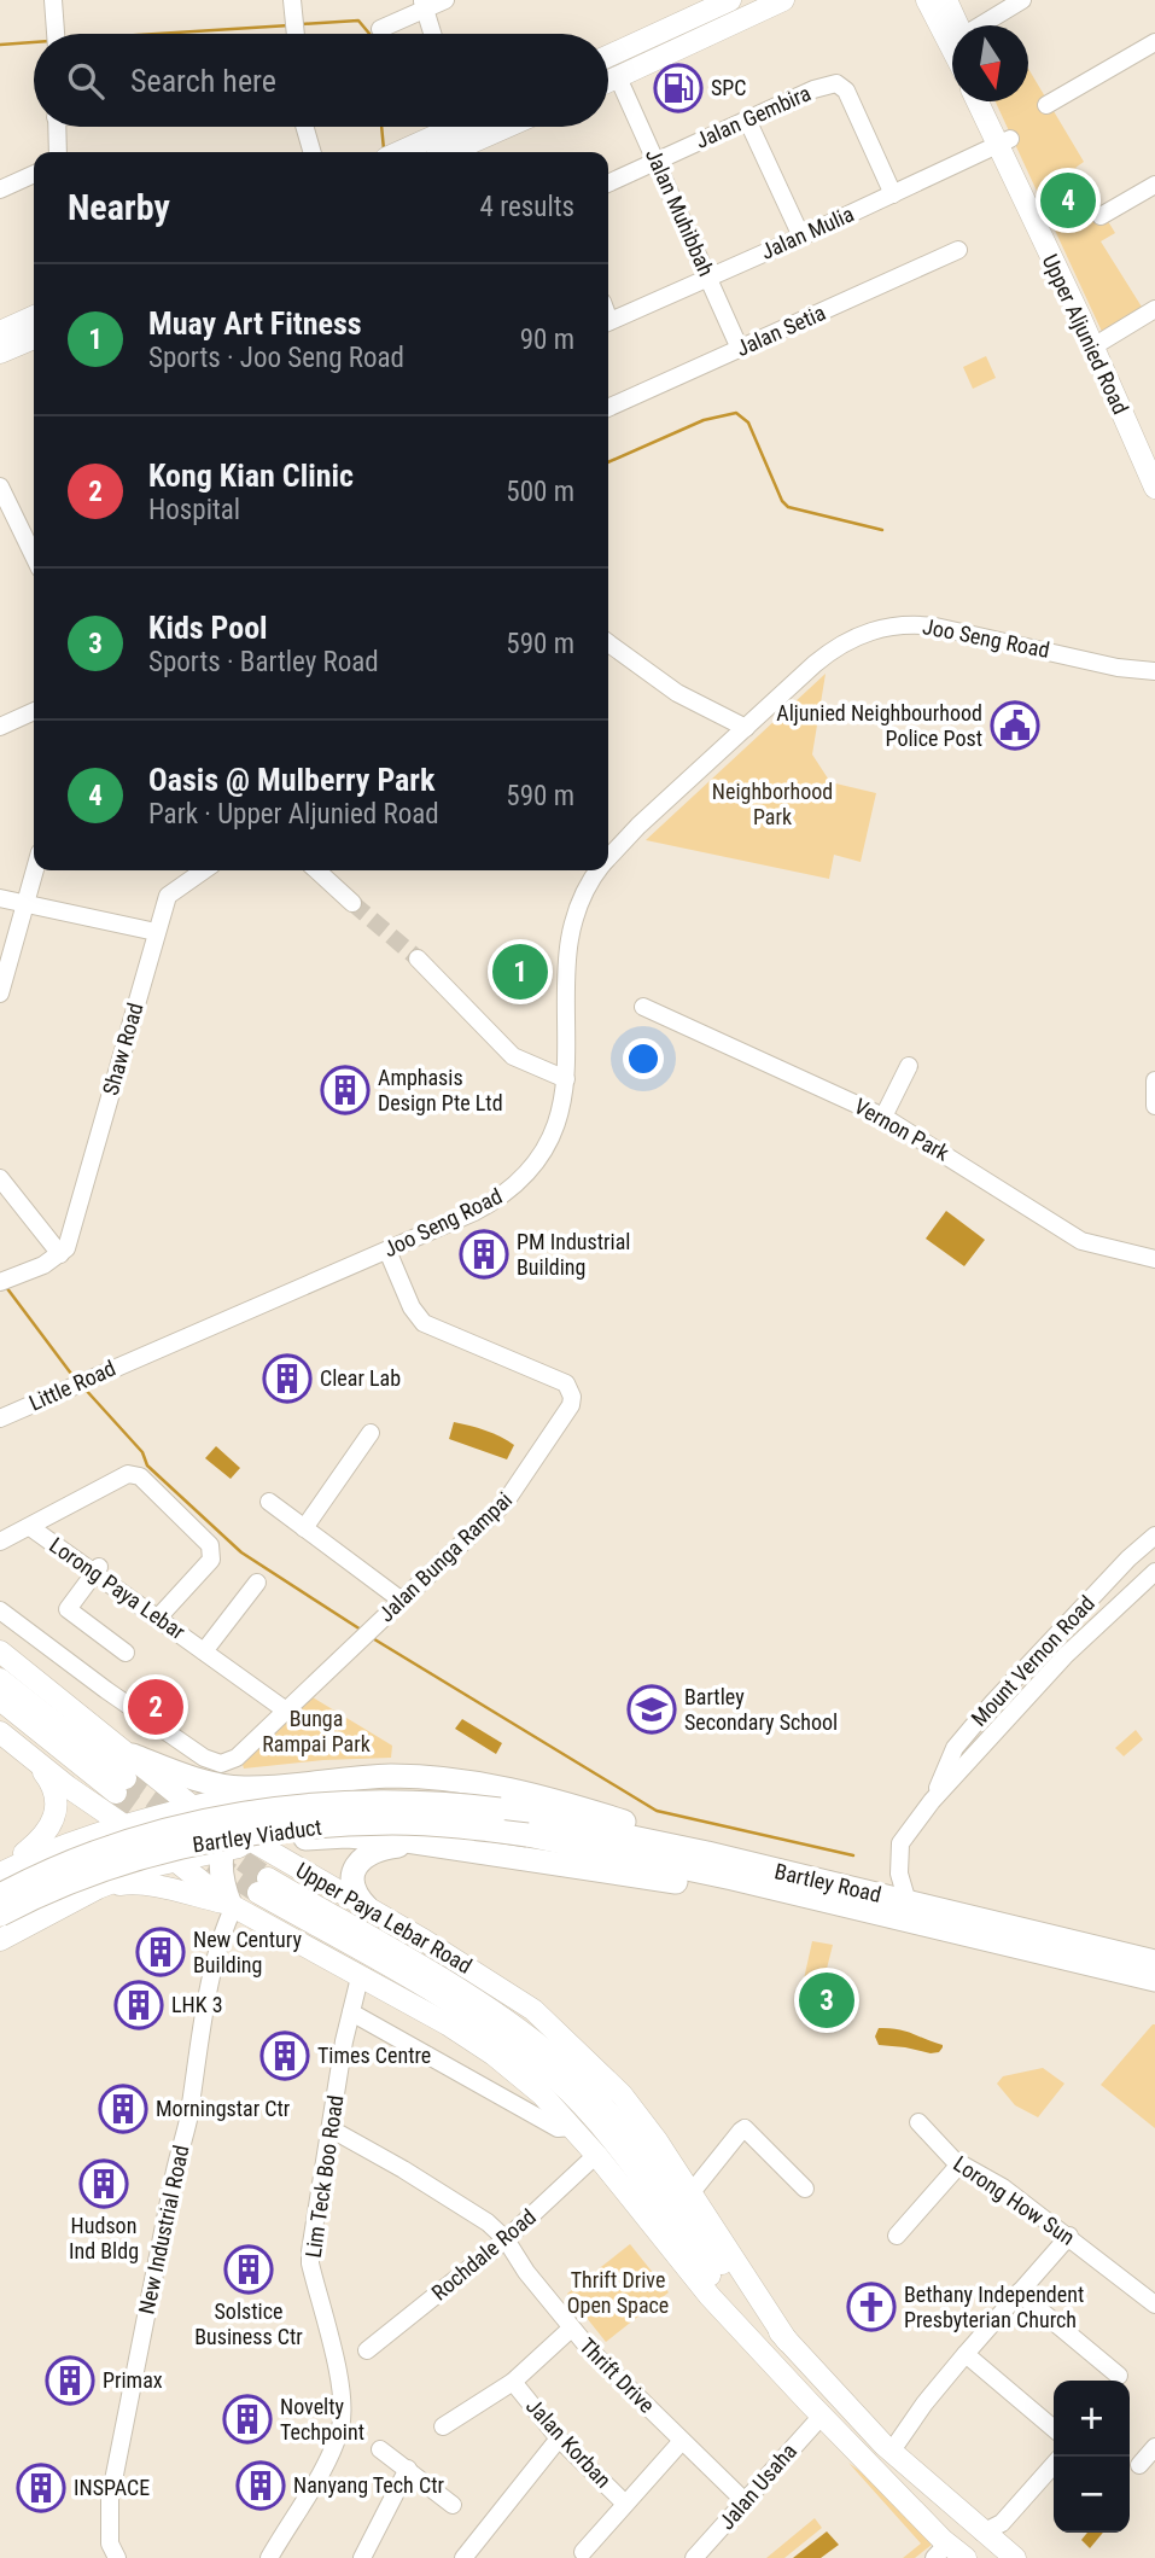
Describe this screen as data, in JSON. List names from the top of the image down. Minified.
{"streets":{"highway":["Bartley Viaduct","Bartley Road"],"main road":["Upper Aljunied Road","Upper Paya Lebar Road"],"street":["Jalan Gembira","Jalan Muhibbah","Jalan Mulia","Jalan Setia","Joo Seng Road","Shaw Road","Vernon Park","Little Road","Jalan Bunga Rampai","Lorong Paya Lebar","Mount Vernon Road","Lim Teck Boo Road","Lorong How Sun","New Industrial Road","Rochdale Road","Thrift Drive","Jalan Korban","Jalan Usaha"]},"crossings":[["Jalan Gembira","Jalan Muhibbah"],["Jalan Gembira","Jalan Mulia"],["Jalan Muhibbah","Jalan Mulia"],["Jalan Muhibbah","Jalan Setia"],["Jalan Mulia","Upper Aljunied Road"],["Joo Seng Road","Little Road"],["Joo Seng Road","Jalan Bunga Rampai"],["Jalan Bunga Rampai","Lorong Paya Lebar"],["Mount Vernon Road","Bartley Road"],["Bartley Viaduct","Bartley Road"],["Upper Paya Lebar Road","Lim Teck Boo Road"],["Upper Paya Lebar Road","New Industrial Road"],["Upper Paya Lebar Road","Rochdale Road"],["Upper Paya Lebar Road","Jalan Usaha"],["Lim Teck Boo Road","Thrift Drive"],["Rochdale Road","Thrift Drive"],["Thrift Drive","Jalan Usaha"]],"parks":["Neighborhood Park","Bunga Rampai Park","Thrift Drive Open Space"],"places":{"fuel station":["SPC"],"public building":["Aljunied Neighbourhood Police Post"],"building":["Amphasis Design Pte Ltd","PM Industrial Building","Clear Lab","New Century Building","LHK 3","Times Centre","Morningstar Ctr","Hudson Ind Bldg","Solstice Business Ctr","Primax","Novelty Techpoint","Nanyang Tech Ctr","INSPACE"],"school or university":["Bartley Secondary School"],"church":["Bethany Independent Presbyterian Church"]},"north":"bottom","page":{"search":"Search here","heading":["Nearby","4 results"],"pins":["4","1","2","3"],"list":[{"mark":"1","name":"Muay Art Fitness","note":"Sports · Joo Seng Road","value":"90 m"},{"mark":"2","name":"Kong Kian Clinic","note":"Hospital","value":"500 m"},{"mark":"3","name":"Kids Pool","note":"Sports · Bartley Road","value":"590 m"},{"mark":"4","name":"Oasis @ Mulberry Park","note":"Park · Upper Aljunied Road","value":"590 m"}],"map_buttons":["+","−"]}}
